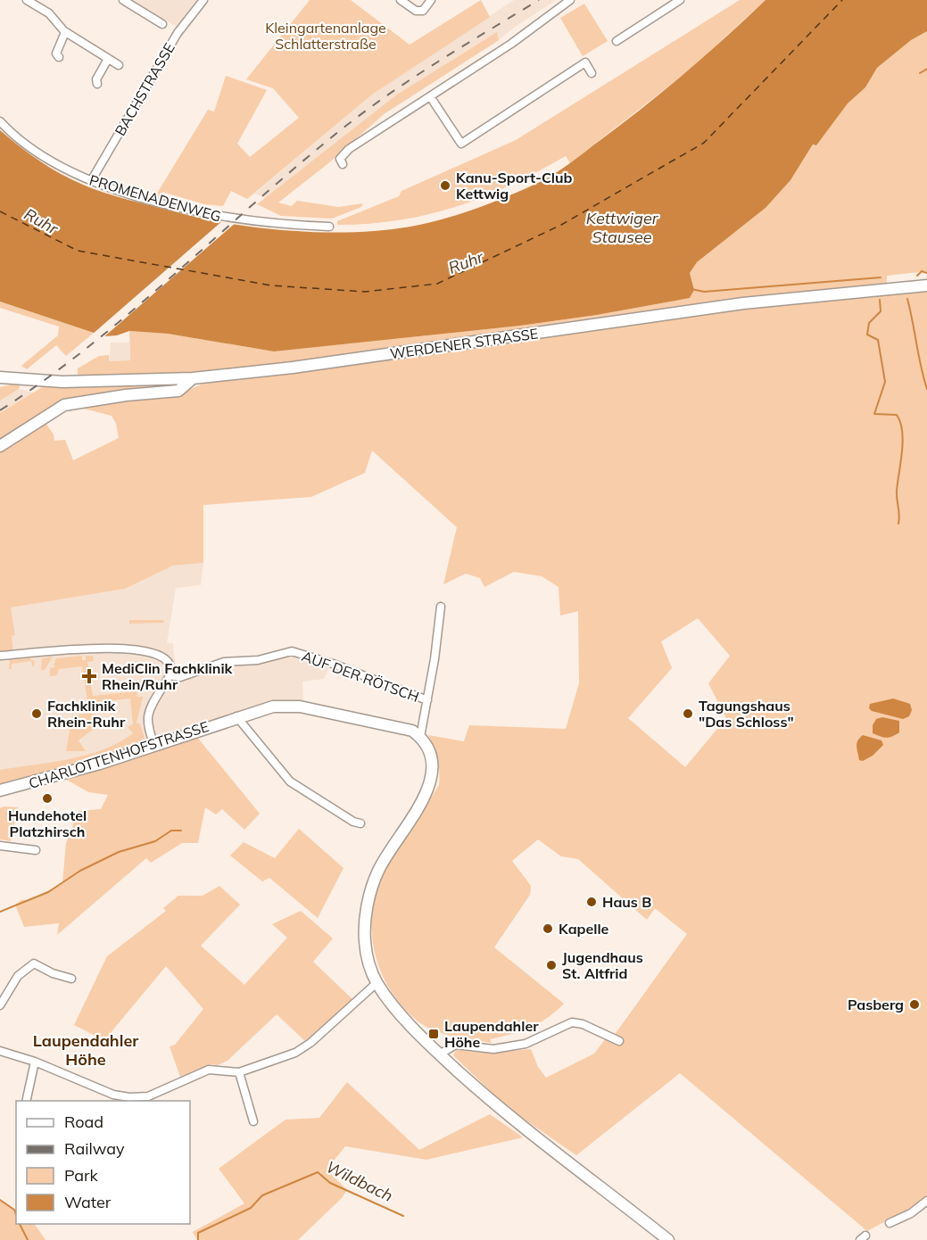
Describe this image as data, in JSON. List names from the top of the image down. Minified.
{"streets":{"main road":["WERDENER STRASSE","CHARLOTTENHOFSTRASSE"],"street":["BACHSTRASSE","PROMENADENWEG","AUF DER RÖTSCH"]},"crossings":[["BACHSTRASSE","PROMENADENWEG"],["AUF DER RÖTSCH","CHARLOTTENHOFSTRASSE"]],"districts":["Laupendahler Höhe"],"water":["Kettwiger Stausee","Ruhr","Wildbach"],"parks":["Kleingartenanlage Schlatterstraße"],"places":{"other":["Kanu-Sport-Club Kettwig","Fachklinik Rhein-Ruhr","Tagungshaus \"Das Schloss\"","Hundehotel Platzhirsch","Haus B","Kapelle","Jugendhaus St. Altfrid","Pasberg"],"health":["MediClin Fachklinik Rhein/Ruhr"],"transit":["Laupendahler Höhe"]},"legend":["Road","Railway","Park","Water"]}
